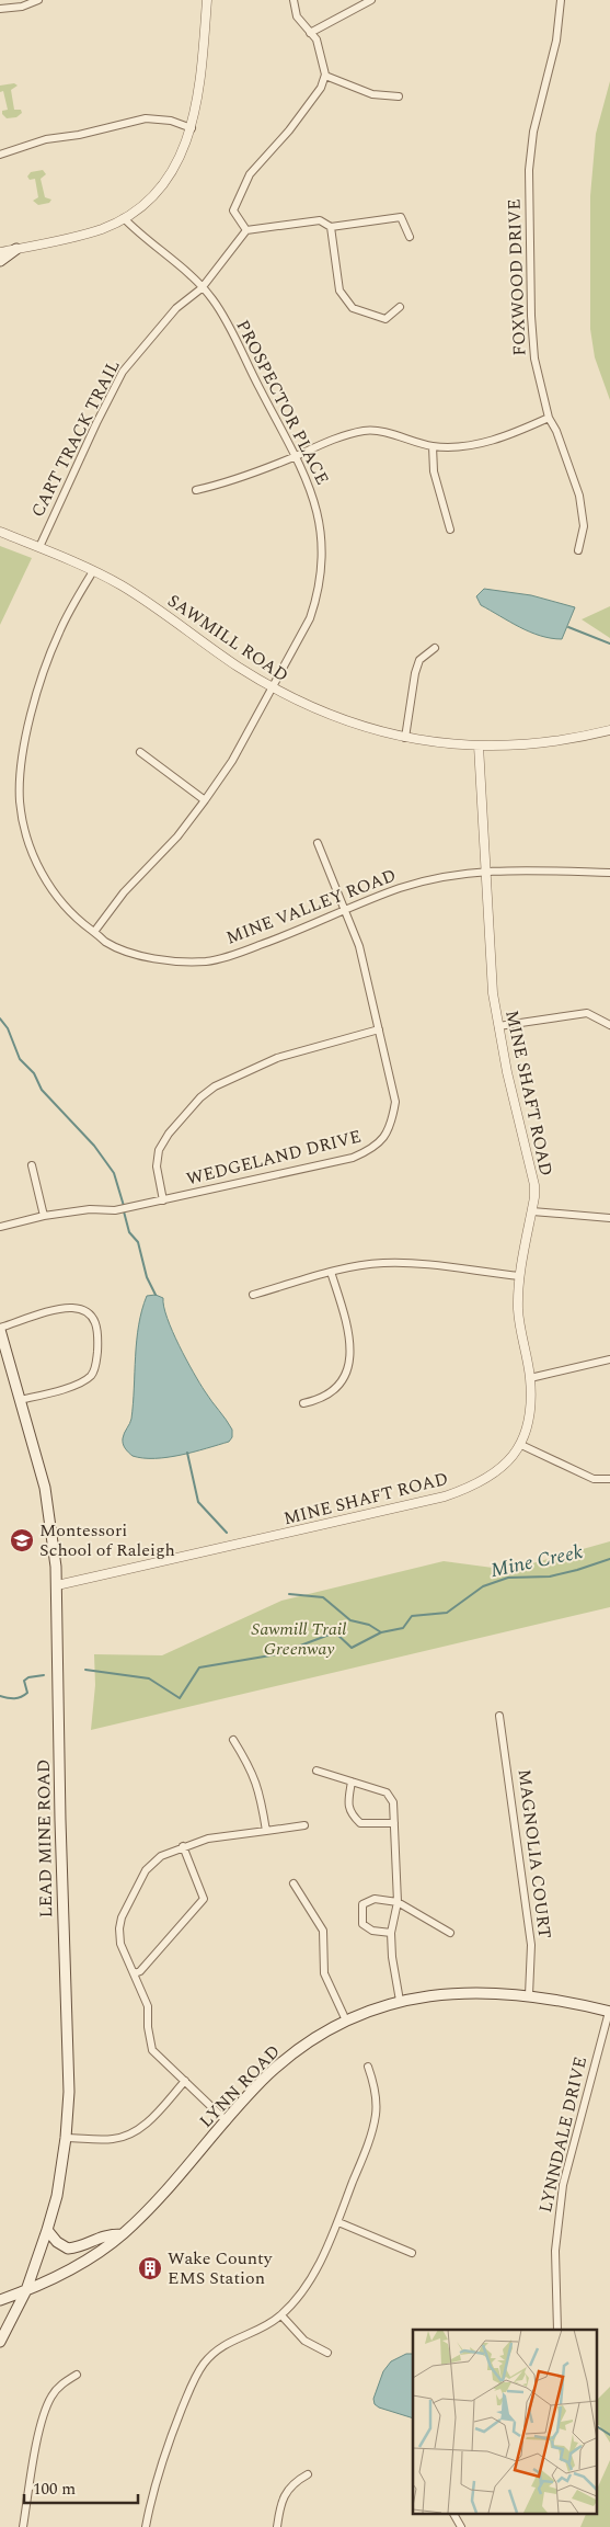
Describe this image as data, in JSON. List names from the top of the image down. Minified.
{"streets":{"main road":["LEAD MINE ROAD","LYNN ROAD"],"street":["FOXWOOD DRIVE","PROSPECTOR PLACE","CART TRACK TRAIL","SAWMILL ROAD","MINE VALLEY ROAD","MINE SHAFT ROAD","WEDGELAND DRIVE","MAGNOLIA COURT","LYNNDALE DRIVE"]},"crossings":[["PROSPECTOR PLACE","CART TRACK TRAIL"],["PROSPECTOR PLACE","SAWMILL ROAD"],["PROSPECTOR PLACE","MINE VALLEY ROAD"],["CART TRACK TRAIL","SAWMILL ROAD"],["SAWMILL ROAD","MINE VALLEY ROAD"],["SAWMILL ROAD","MINE SHAFT ROAD"],["MINE VALLEY ROAD","MINE SHAFT ROAD"],["MINE VALLEY ROAD","WEDGELAND DRIVE"],["MINE SHAFT ROAD","LEAD MINE ROAD"],["LEAD MINE ROAD","LYNN ROAD"],["MAGNOLIA COURT","LYNN ROAD"],["LYNN ROAD","LYNNDALE DRIVE"]],"water":["Mine Creek"],"parks":["Sawmill Trail Greenway"],"places":{"school or university":["Montessori School of Raleigh"],"building":["Wake County EMS Station"]},"scale_bar":"100 m"}
